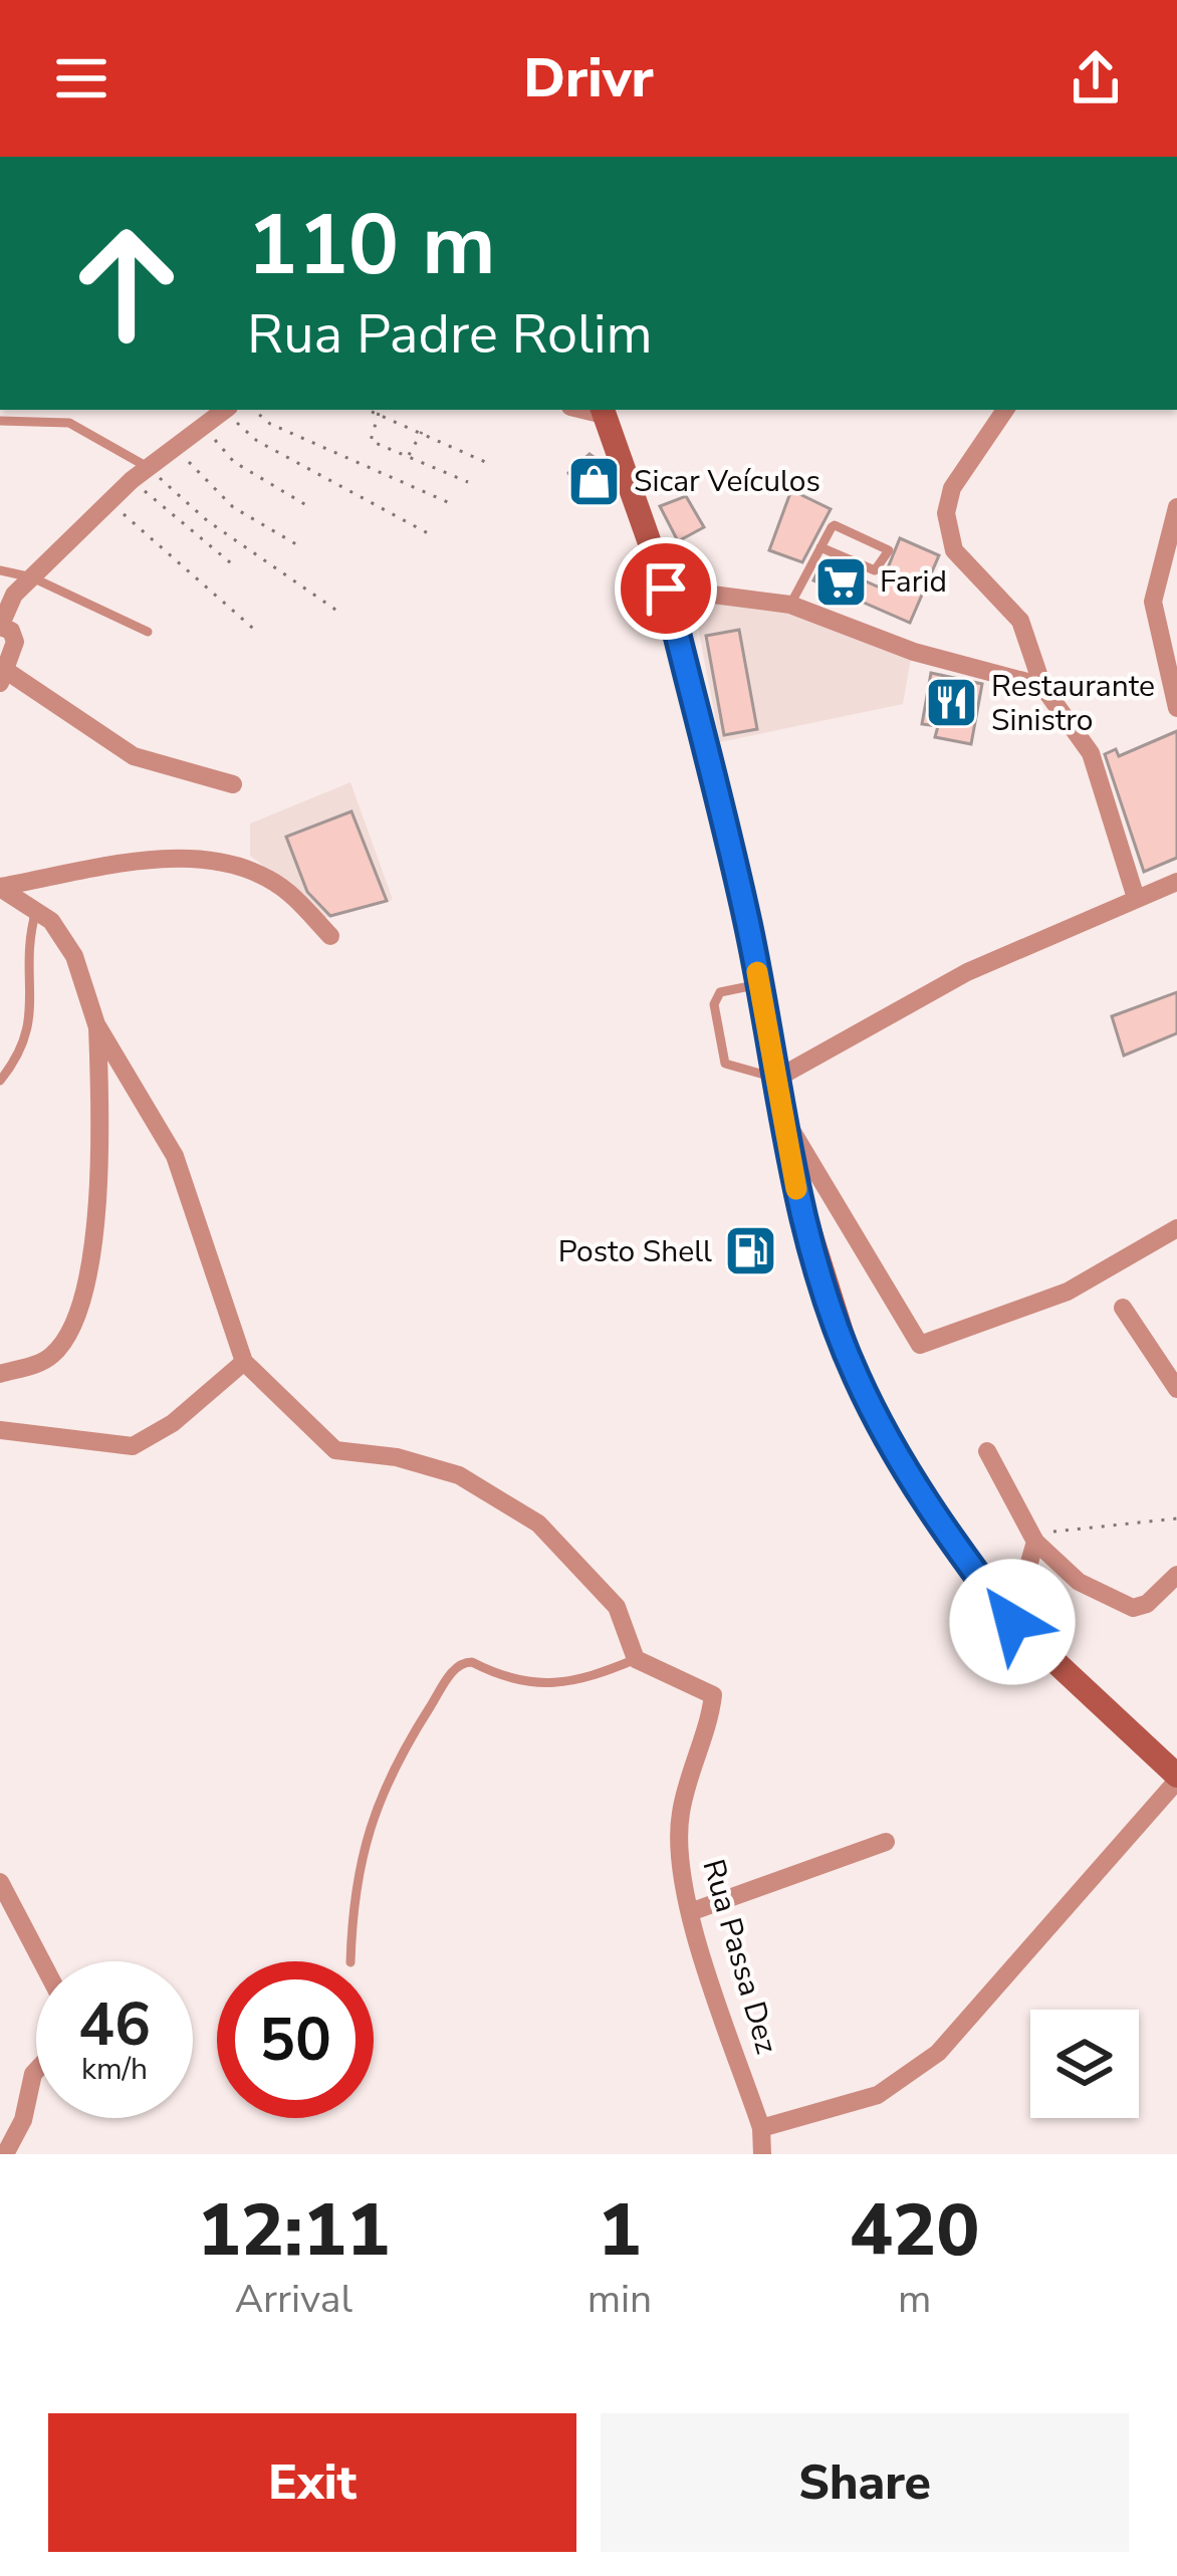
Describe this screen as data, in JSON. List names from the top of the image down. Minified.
{"streets":{"street":["Rua Passa Dez"]},"places":{"shop":["Sicar Veículos"],"supermarket":["Farid"],"restaurant":["Restaurante Sinistro"],"fuel station":["Posto Shell"]},"page":{"header":"Drivr","turn":["110 m","Rua Padre Rolim"],"speed":"46 km/h","limit":"50","eta":["12:11","Arrival","1","min","420","m"],"buttons":["Exit","Share"]}}
